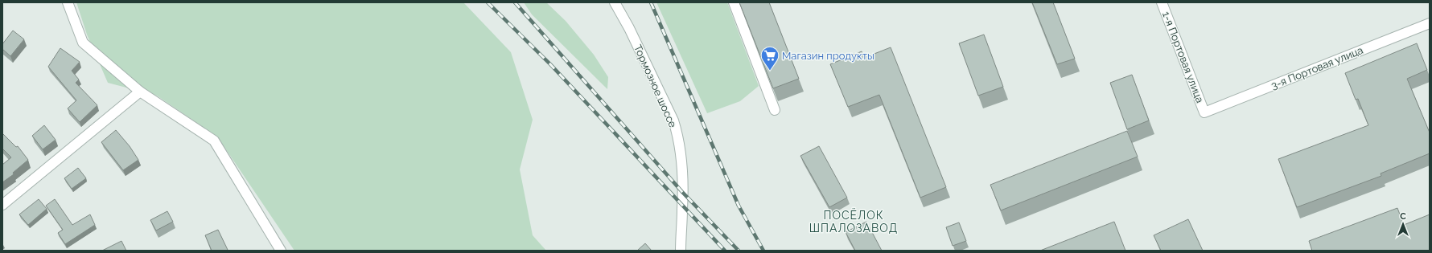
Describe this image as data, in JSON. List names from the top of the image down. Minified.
{"streets":{"street":["1-я Портовая улица","3-я Портовая улица","Тормозное шоссе"]},"crossings":[["1-я Портовая улица","3-я Портовая улица"]],"districts":["ПОСЁЛОК ШПАЛОЗАВОД"],"places":{"supermarket":["Магазин продукты"]},"north":"top"}
